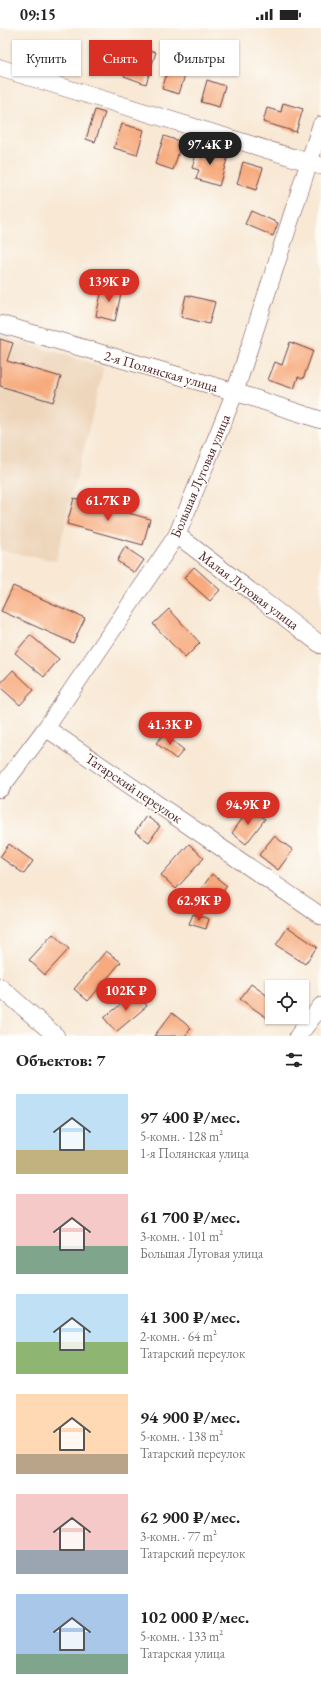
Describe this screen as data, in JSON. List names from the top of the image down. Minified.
{"streets":{"street":["2-я Полянская улица","Большая Луговая улица","Малая Луговая улица","Татарский переулок"]},"crossings":[["2-я Полянская улица","Большая Луговая улица"],["Большая Луговая улица","Малая Луговая улица"],["Большая Луговая улица","Татарский переулок"]],"page":{"status":"09:15","chip":["Купить","Снять","Фильтры"],"price":["97.4K ₽","139K ₽","61.7K ₽","41.3K ₽","94.9K ₽","62.9K ₽","102K ₽"],"heading":"Объектов: 7","list":[{"name":"97 400 ₽/мес.","note":"5-комн. · 128 m² · 1-я Полянская улица"},{"name":"61 700 ₽/мес.","note":"3-комн. · 101 m² · Большая Луговая улица"},{"name":"41 300 ₽/мес.","note":"2-комн. · 64 m² · Татарский переулок"},{"name":"94 900 ₽/мес.","note":"5-комн. · 138 m² · Татарский переулок"},{"name":"62 900 ₽/мес.","note":"3-комн. · 77 m² · Татарский переулок"},{"name":"102 000 ₽/мес.","note":"5-комн. · 133 m² · Татарская улица"}]}}
